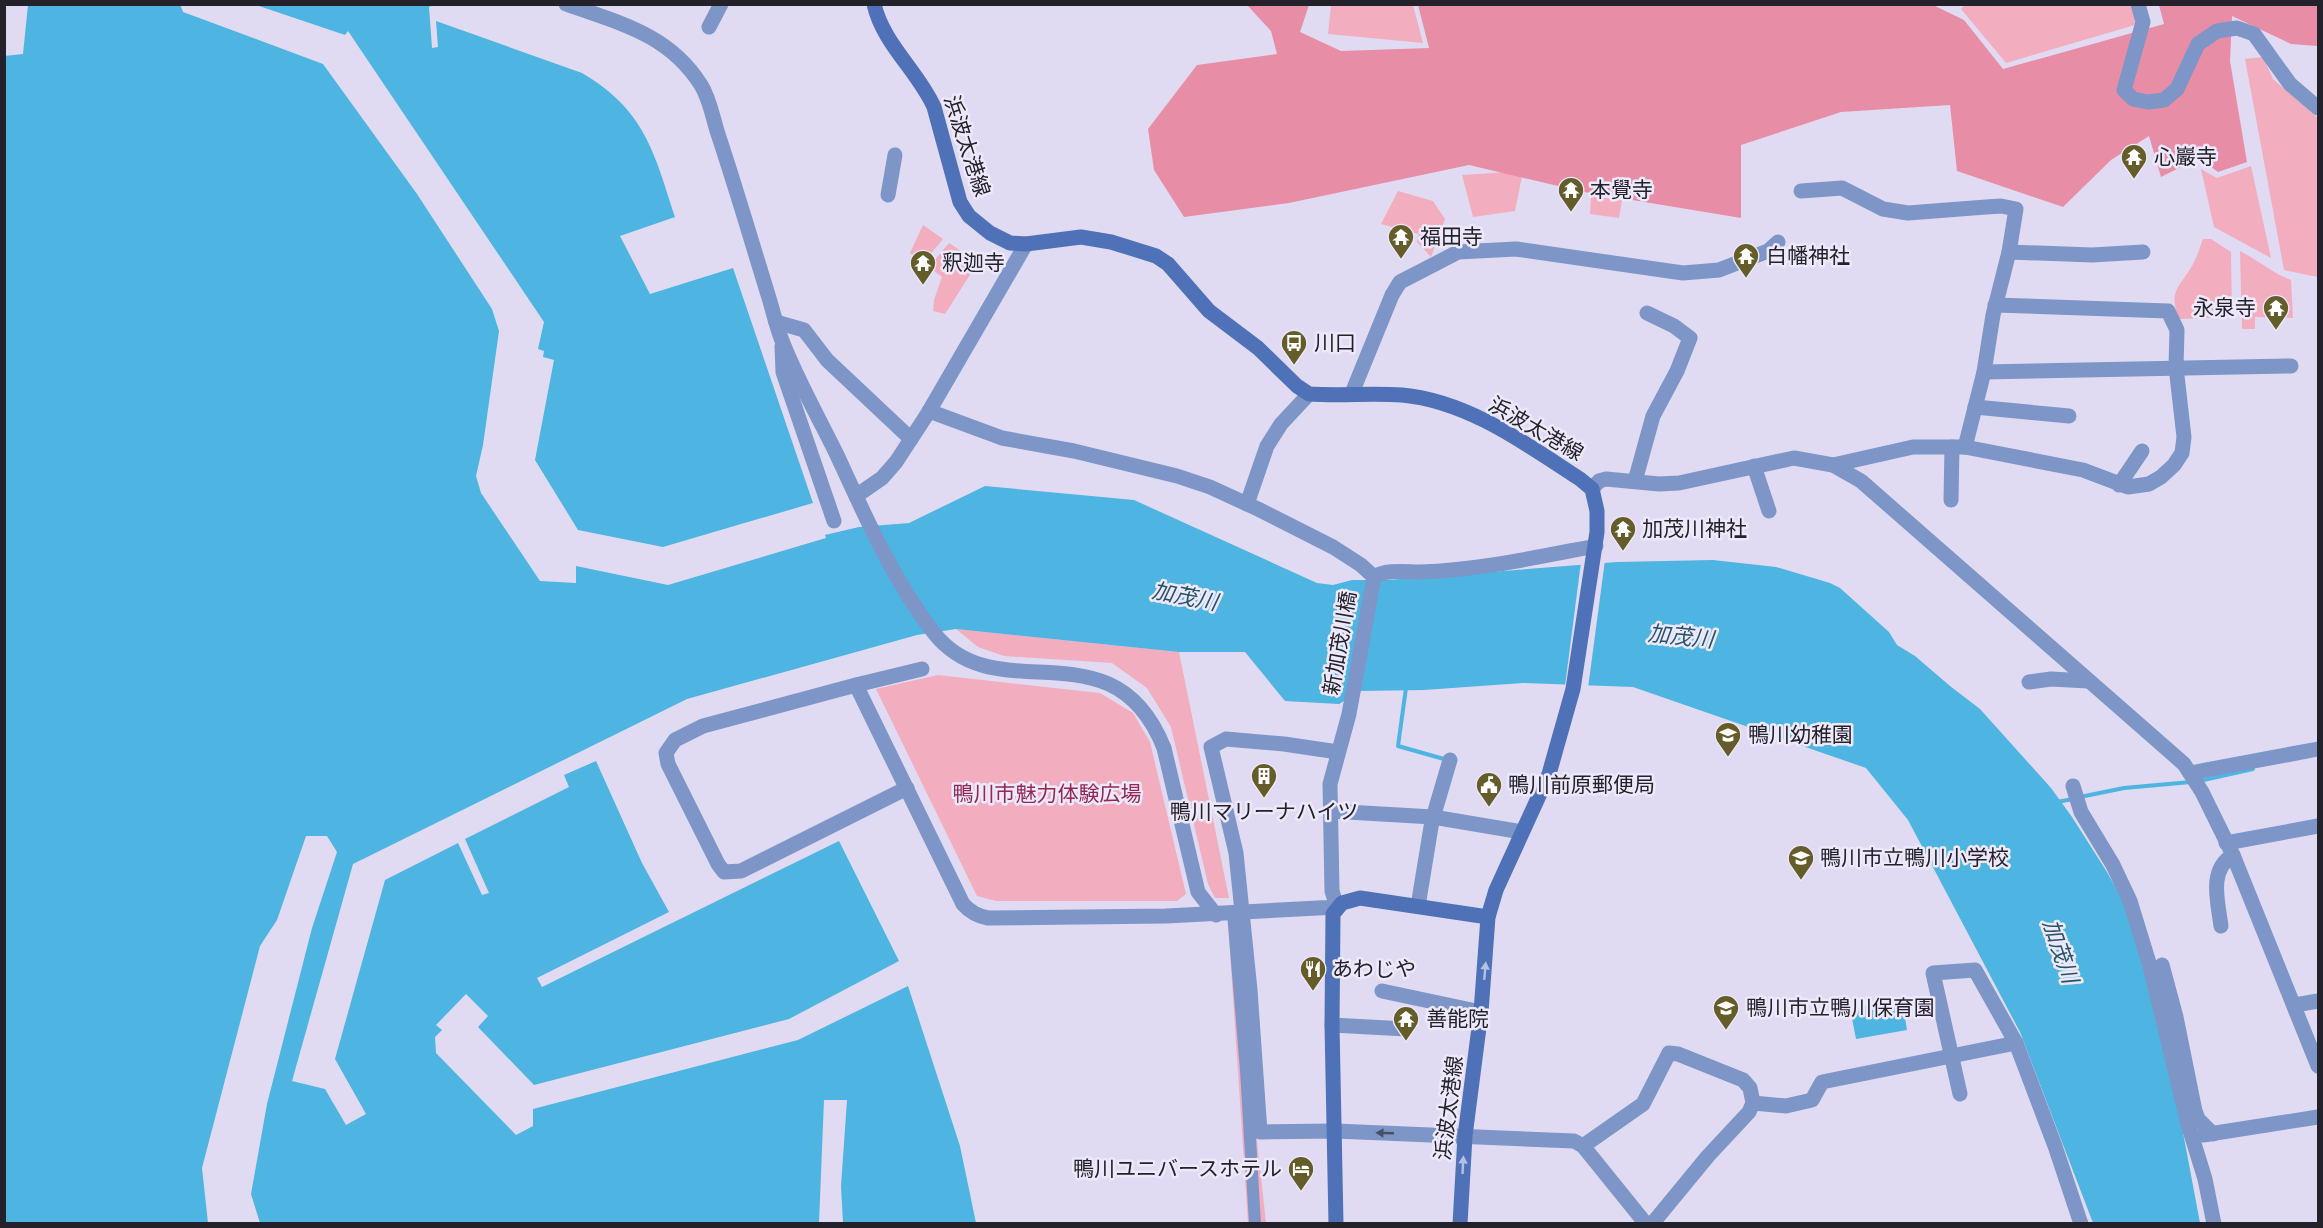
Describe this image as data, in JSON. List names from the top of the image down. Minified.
{"streets":{"main road":["浜波太港線"],"street":["新加茂川橋"]},"water":["加茂川"],"parks":["鴨川市魅力体験広場"],"places":{"temple":["心巖寺","本覺寺","福田寺","白幡神社","釈迦寺","永泉寺","加茂川神社","善能院"],"bus stop":["川口"],"school or university":["鴨川幼稚園","鴨川市立鴨川小学校","鴨川市立鴨川保育園"],"building":["鴨川マリーナハイツ"],"public building":["鴨川前原郵便局"],"restaurant":["あわじや"],"hotel":["鴨川ユニバースホテル"]}}
